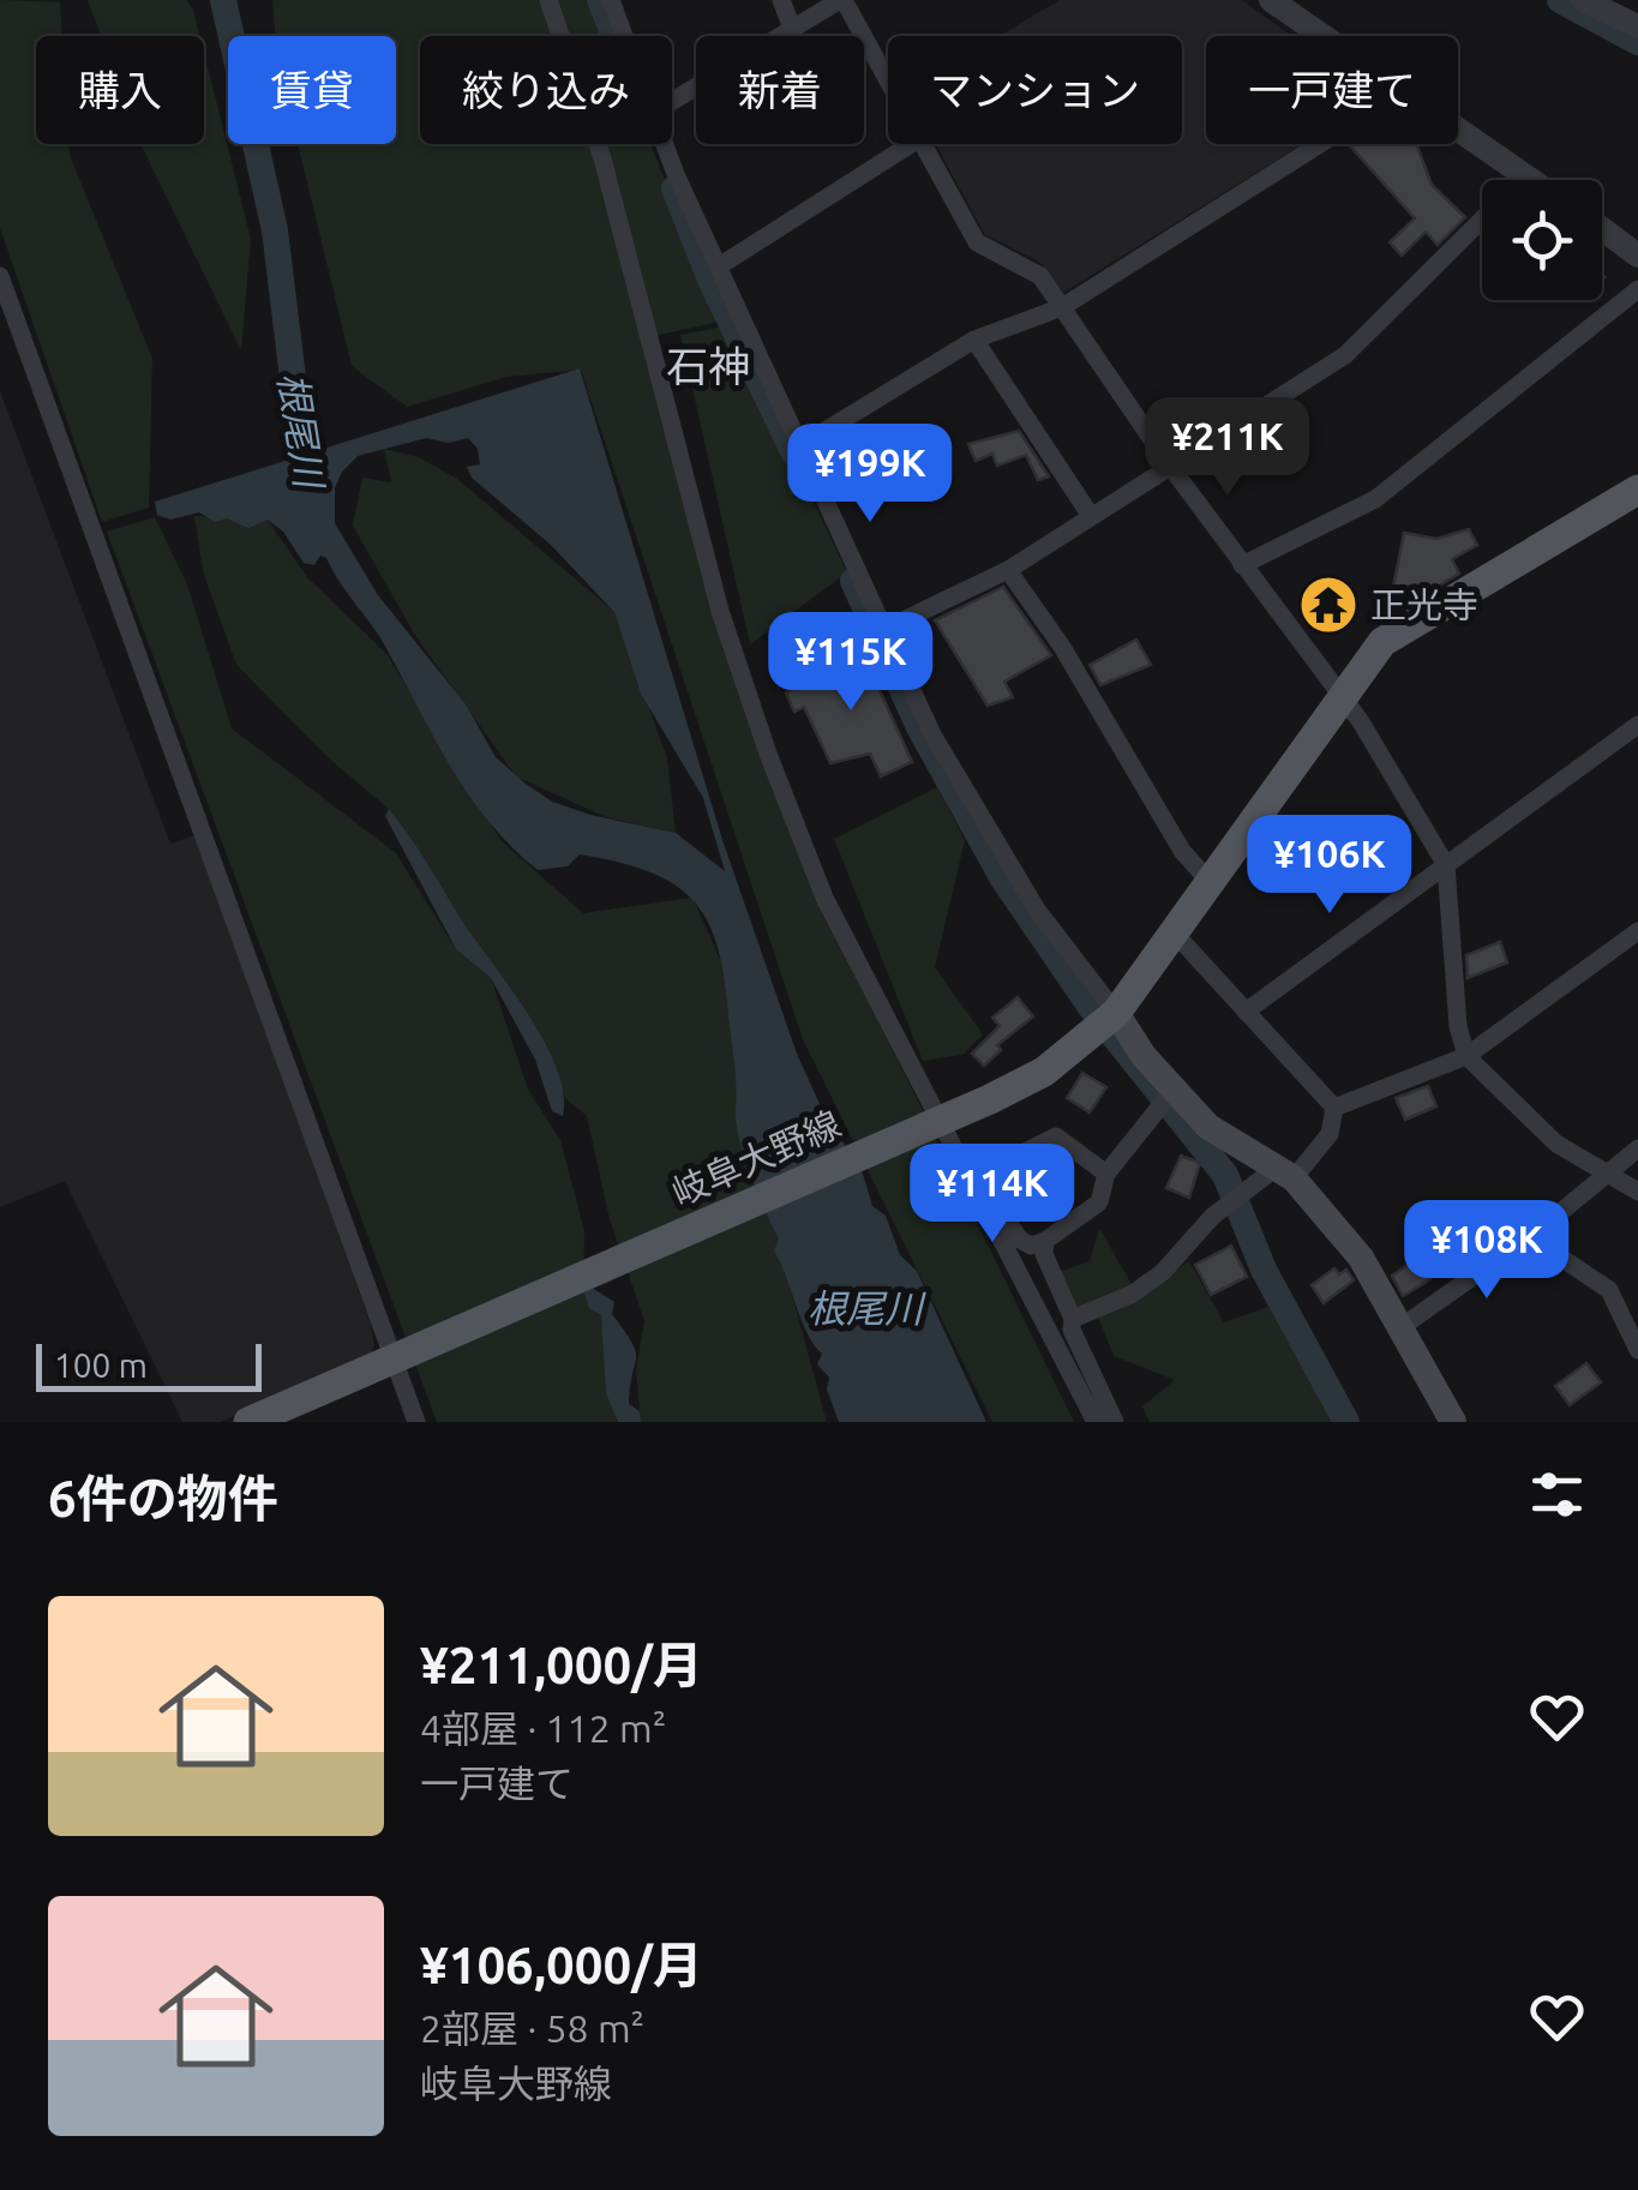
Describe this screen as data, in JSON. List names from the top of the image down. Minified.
{"streets":{"main road":["岐阜大野線"]},"districts":["石神"],"water":["根尾川"],"places":{"temple":["正光寺"]},"scale_bar":"100 m","page":{"chip":["購入","賃貸","絞り込み","新着","マンション","一戸建て"],"price":["¥211K","¥199K","¥115K","¥106K","¥114K","¥108K"],"scale":"100 m","heading":"6件の物件","list":[{"name":"¥211,000/月","note":"4部屋 · 112 m² · 一戸建て"},{"name":"¥106,000/月","note":"2部屋 · 58 m² · 岐阜大野線"}]}}
